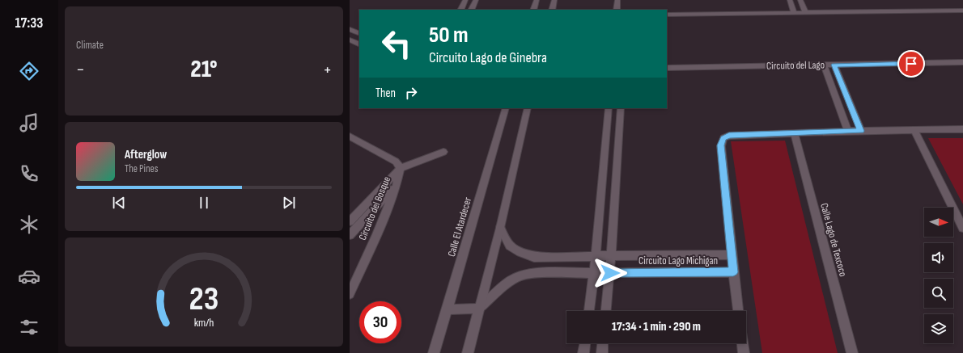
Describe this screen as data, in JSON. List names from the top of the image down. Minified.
{"streets":{"street":["Circuito del Lago","Circuito del Bosque","Calle El Atardecer","Calle Lago de Texcoco","Circuito Lago Michigan"]},"north":"right","page":{"tabs":"17:33","tile":"Climate","turn":["50 m","Circuito Lago de Ginebra"],"heat":["−","21°","+"],"then":"Then","song":["Afterglow","The Pines"],"limit":"30","trip":"17:34 · 1 min · 290 m","gauge":["23","km/h"]}}
